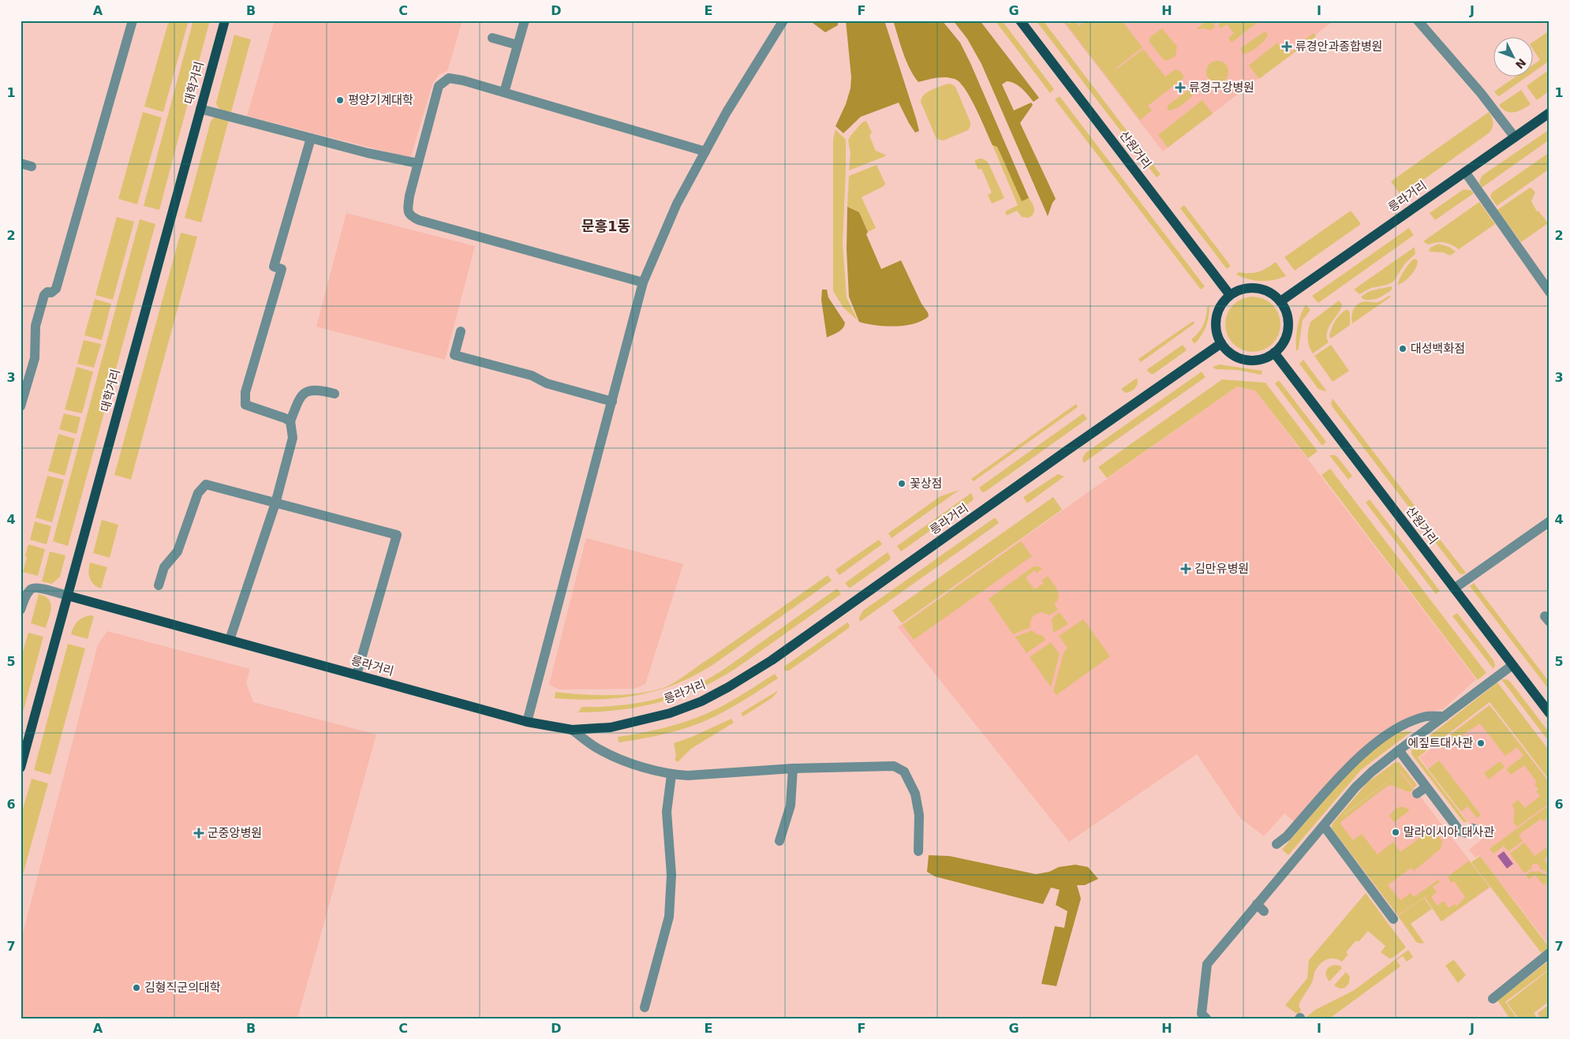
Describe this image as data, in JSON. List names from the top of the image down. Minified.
{"streets":{"main road":["대학거리","산원거리","릉라거리"]},"crossings":[["대학거리","릉라거리"],["산원거리","릉라거리"]],"districts":["문흥1동"],"places":{"health":["류경안과종합병원","류경구강병원","김만유병원","군중앙병원"],"other":["평양기계대학","대성백화점","꽃상점","에짚트대사관","말라이시아 대사관","김형직군의대학"]},"north":"bottom right","grid":{"columns":["A","B","C","D","E","F","G","H","I","J"],"rows":["1","2","3","4","5","6","7"]}}
